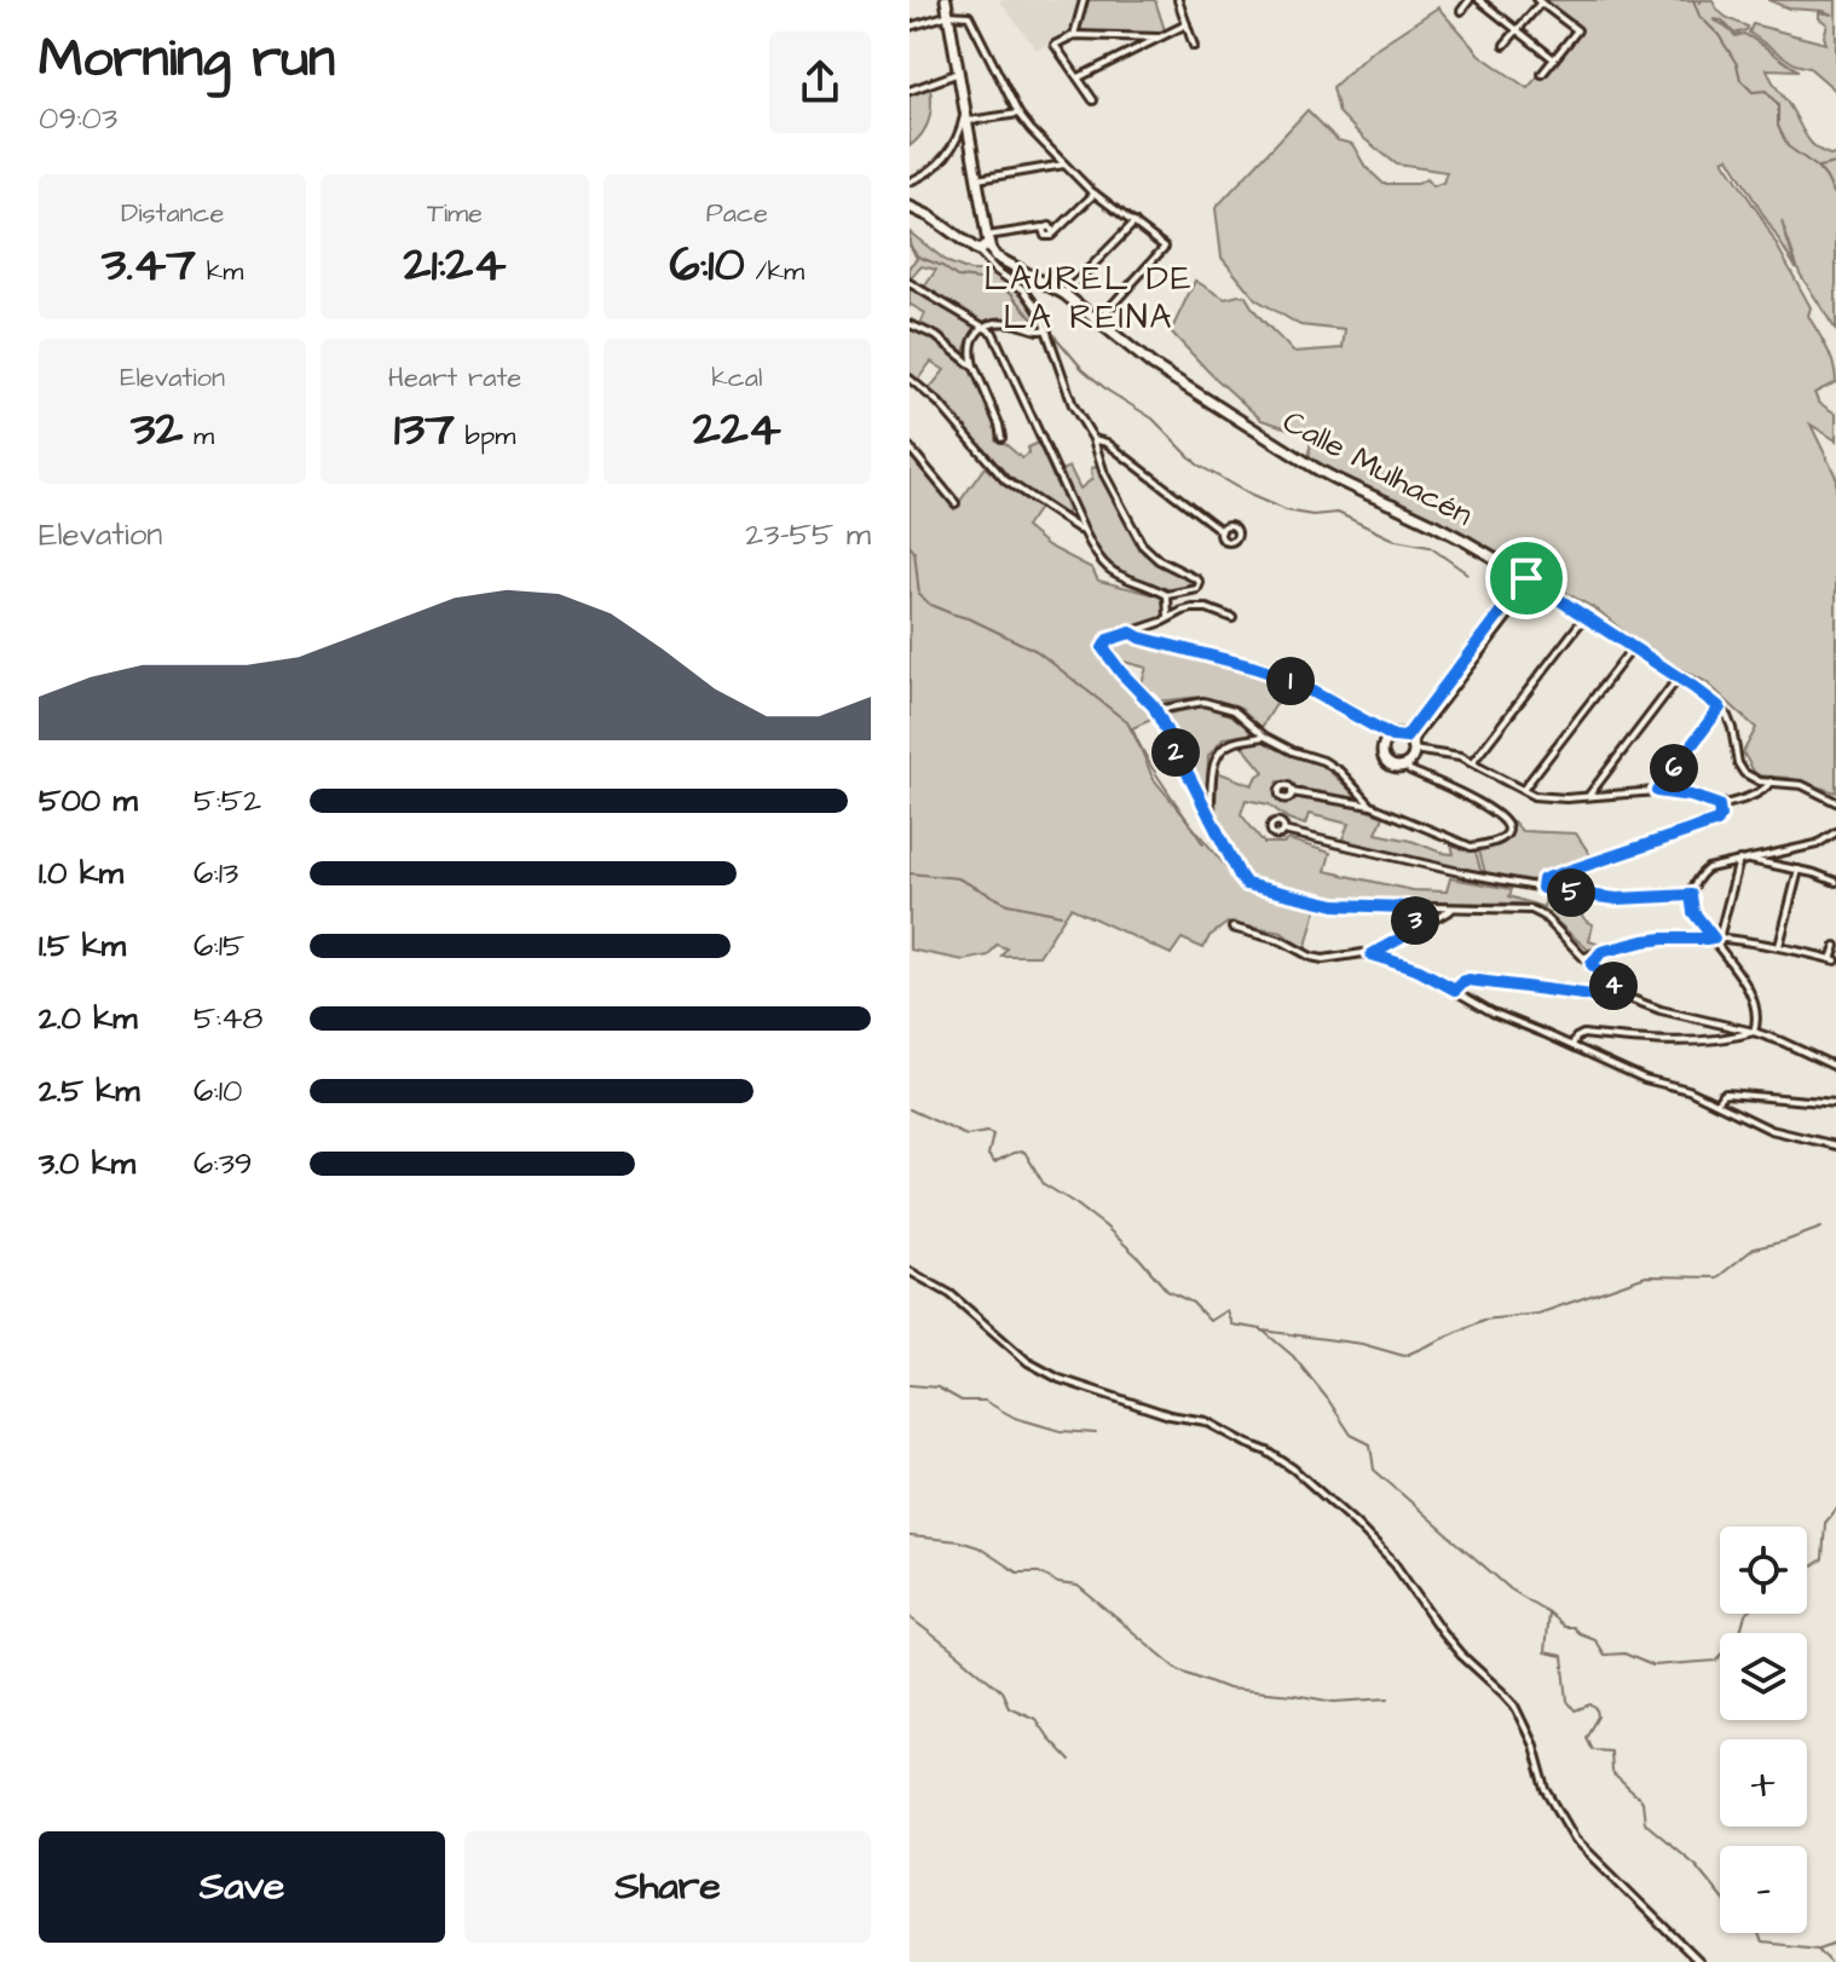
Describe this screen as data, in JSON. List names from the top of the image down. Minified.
{"streets":{"street":["Calle Mulhacén"]},"districts":["LAUREL DE LA REINA"],"page":{"heading":["Morning run","09:03"],"stats":[["Distance","3.47 km"],["Time","21:24"],["Pace","6:10 /km"],["Elevation","32 m"],["Heart rate","137 bpm"],["kcal","224"]],"chart":["Elevation","23–55 m"],"pins":["1","2","6","5","3","4"],"list":[{"name":"500 m","note":"5:52"},{"name":"1.0 km","note":"6:13"},{"name":"1.5 km","note":"6:15"},{"name":"2.0 km","note":"5:48"},{"name":"2.5 km","note":"6:10"},{"name":"3.0 km","note":"6:39"}],"map_buttons":["+","−"],"buttons":["Save","Share"]}}
